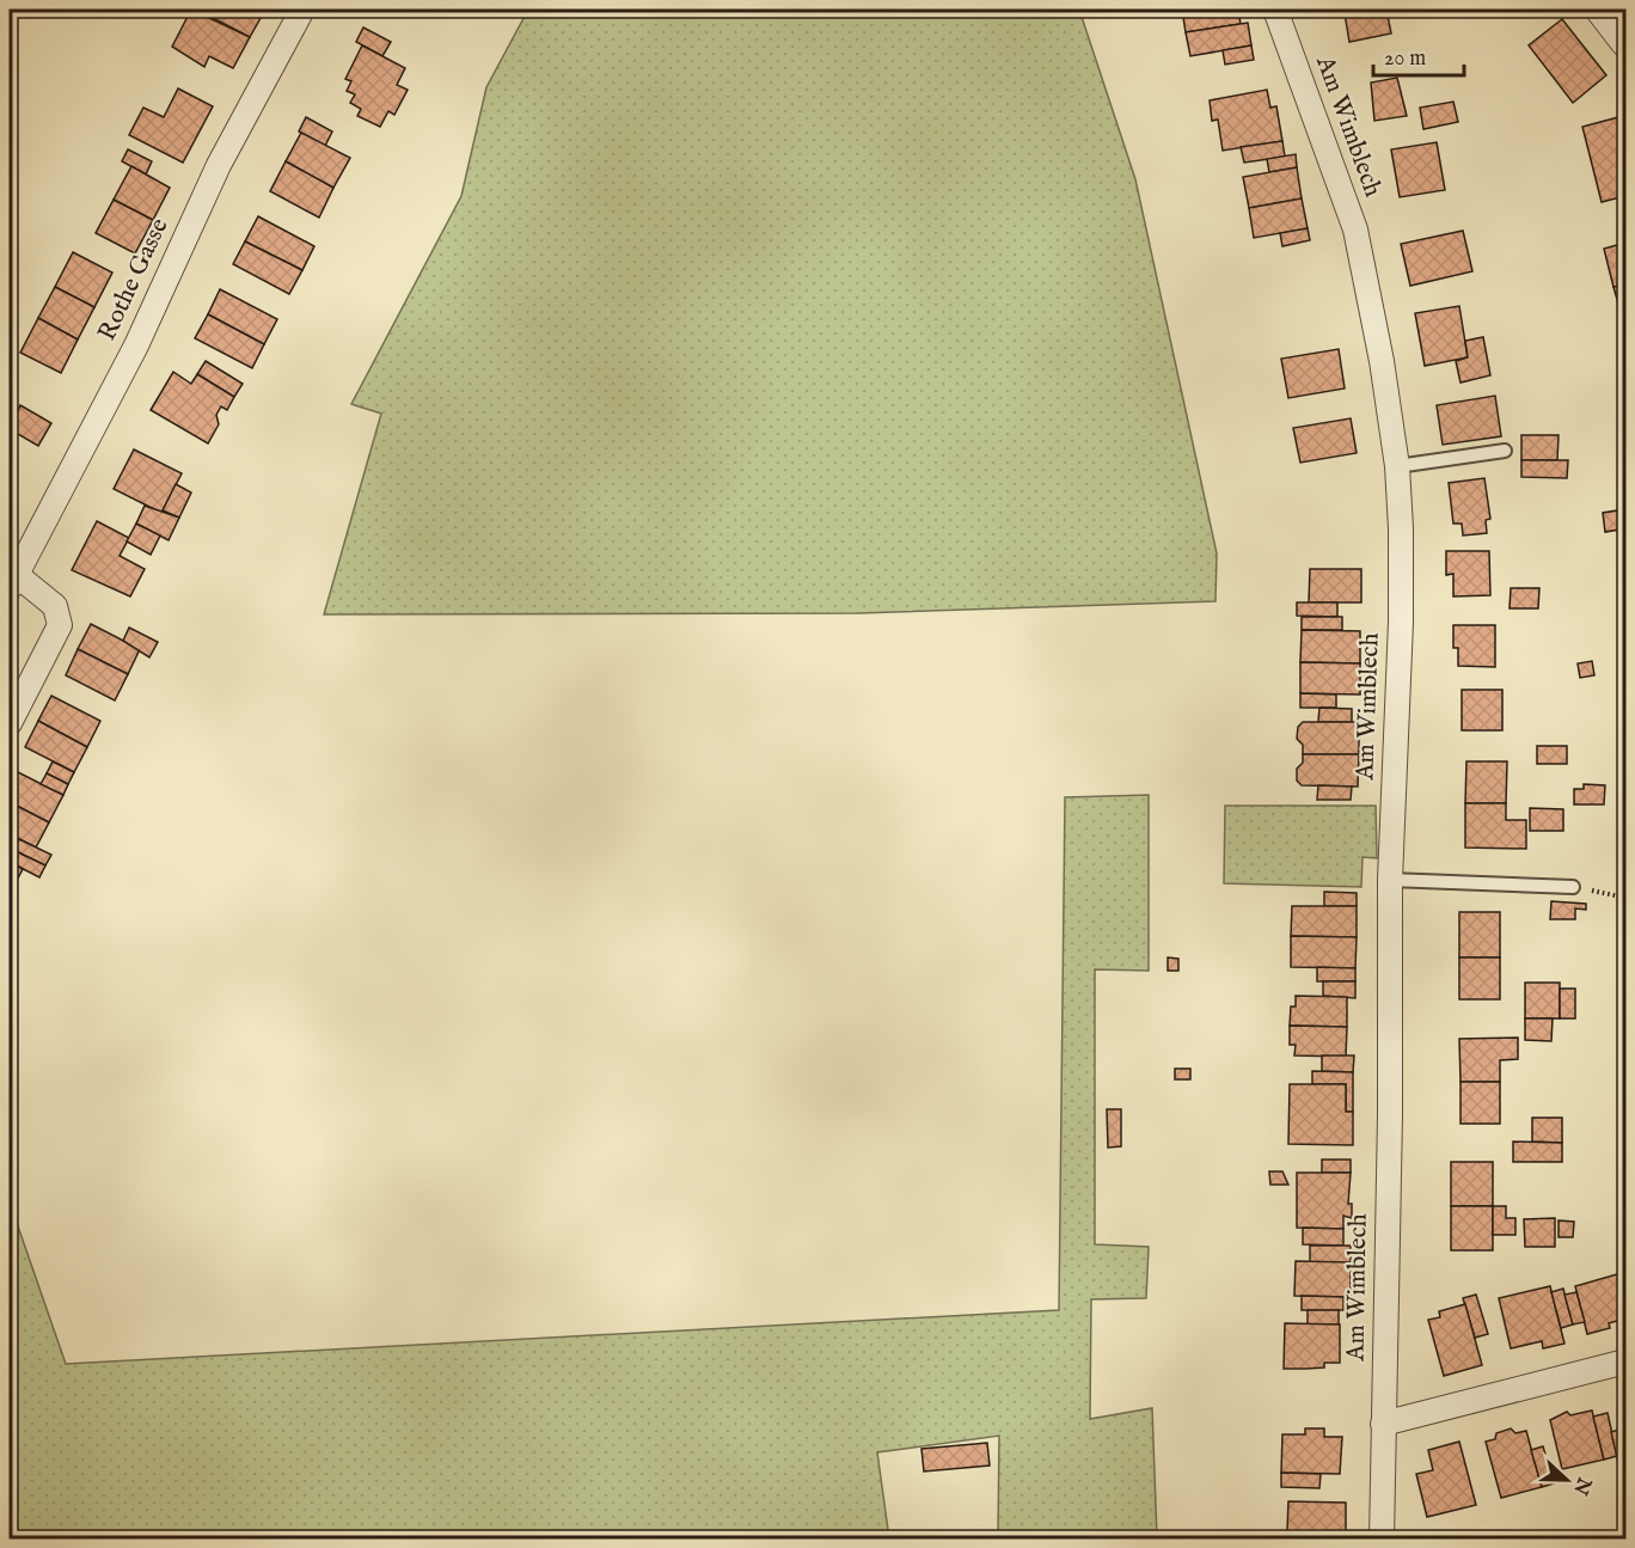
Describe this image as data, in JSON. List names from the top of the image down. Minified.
{"streets":{"street":["Am Wimblech","Rothe Gasse"]},"scale_bar":"20 m","north":"right"}
